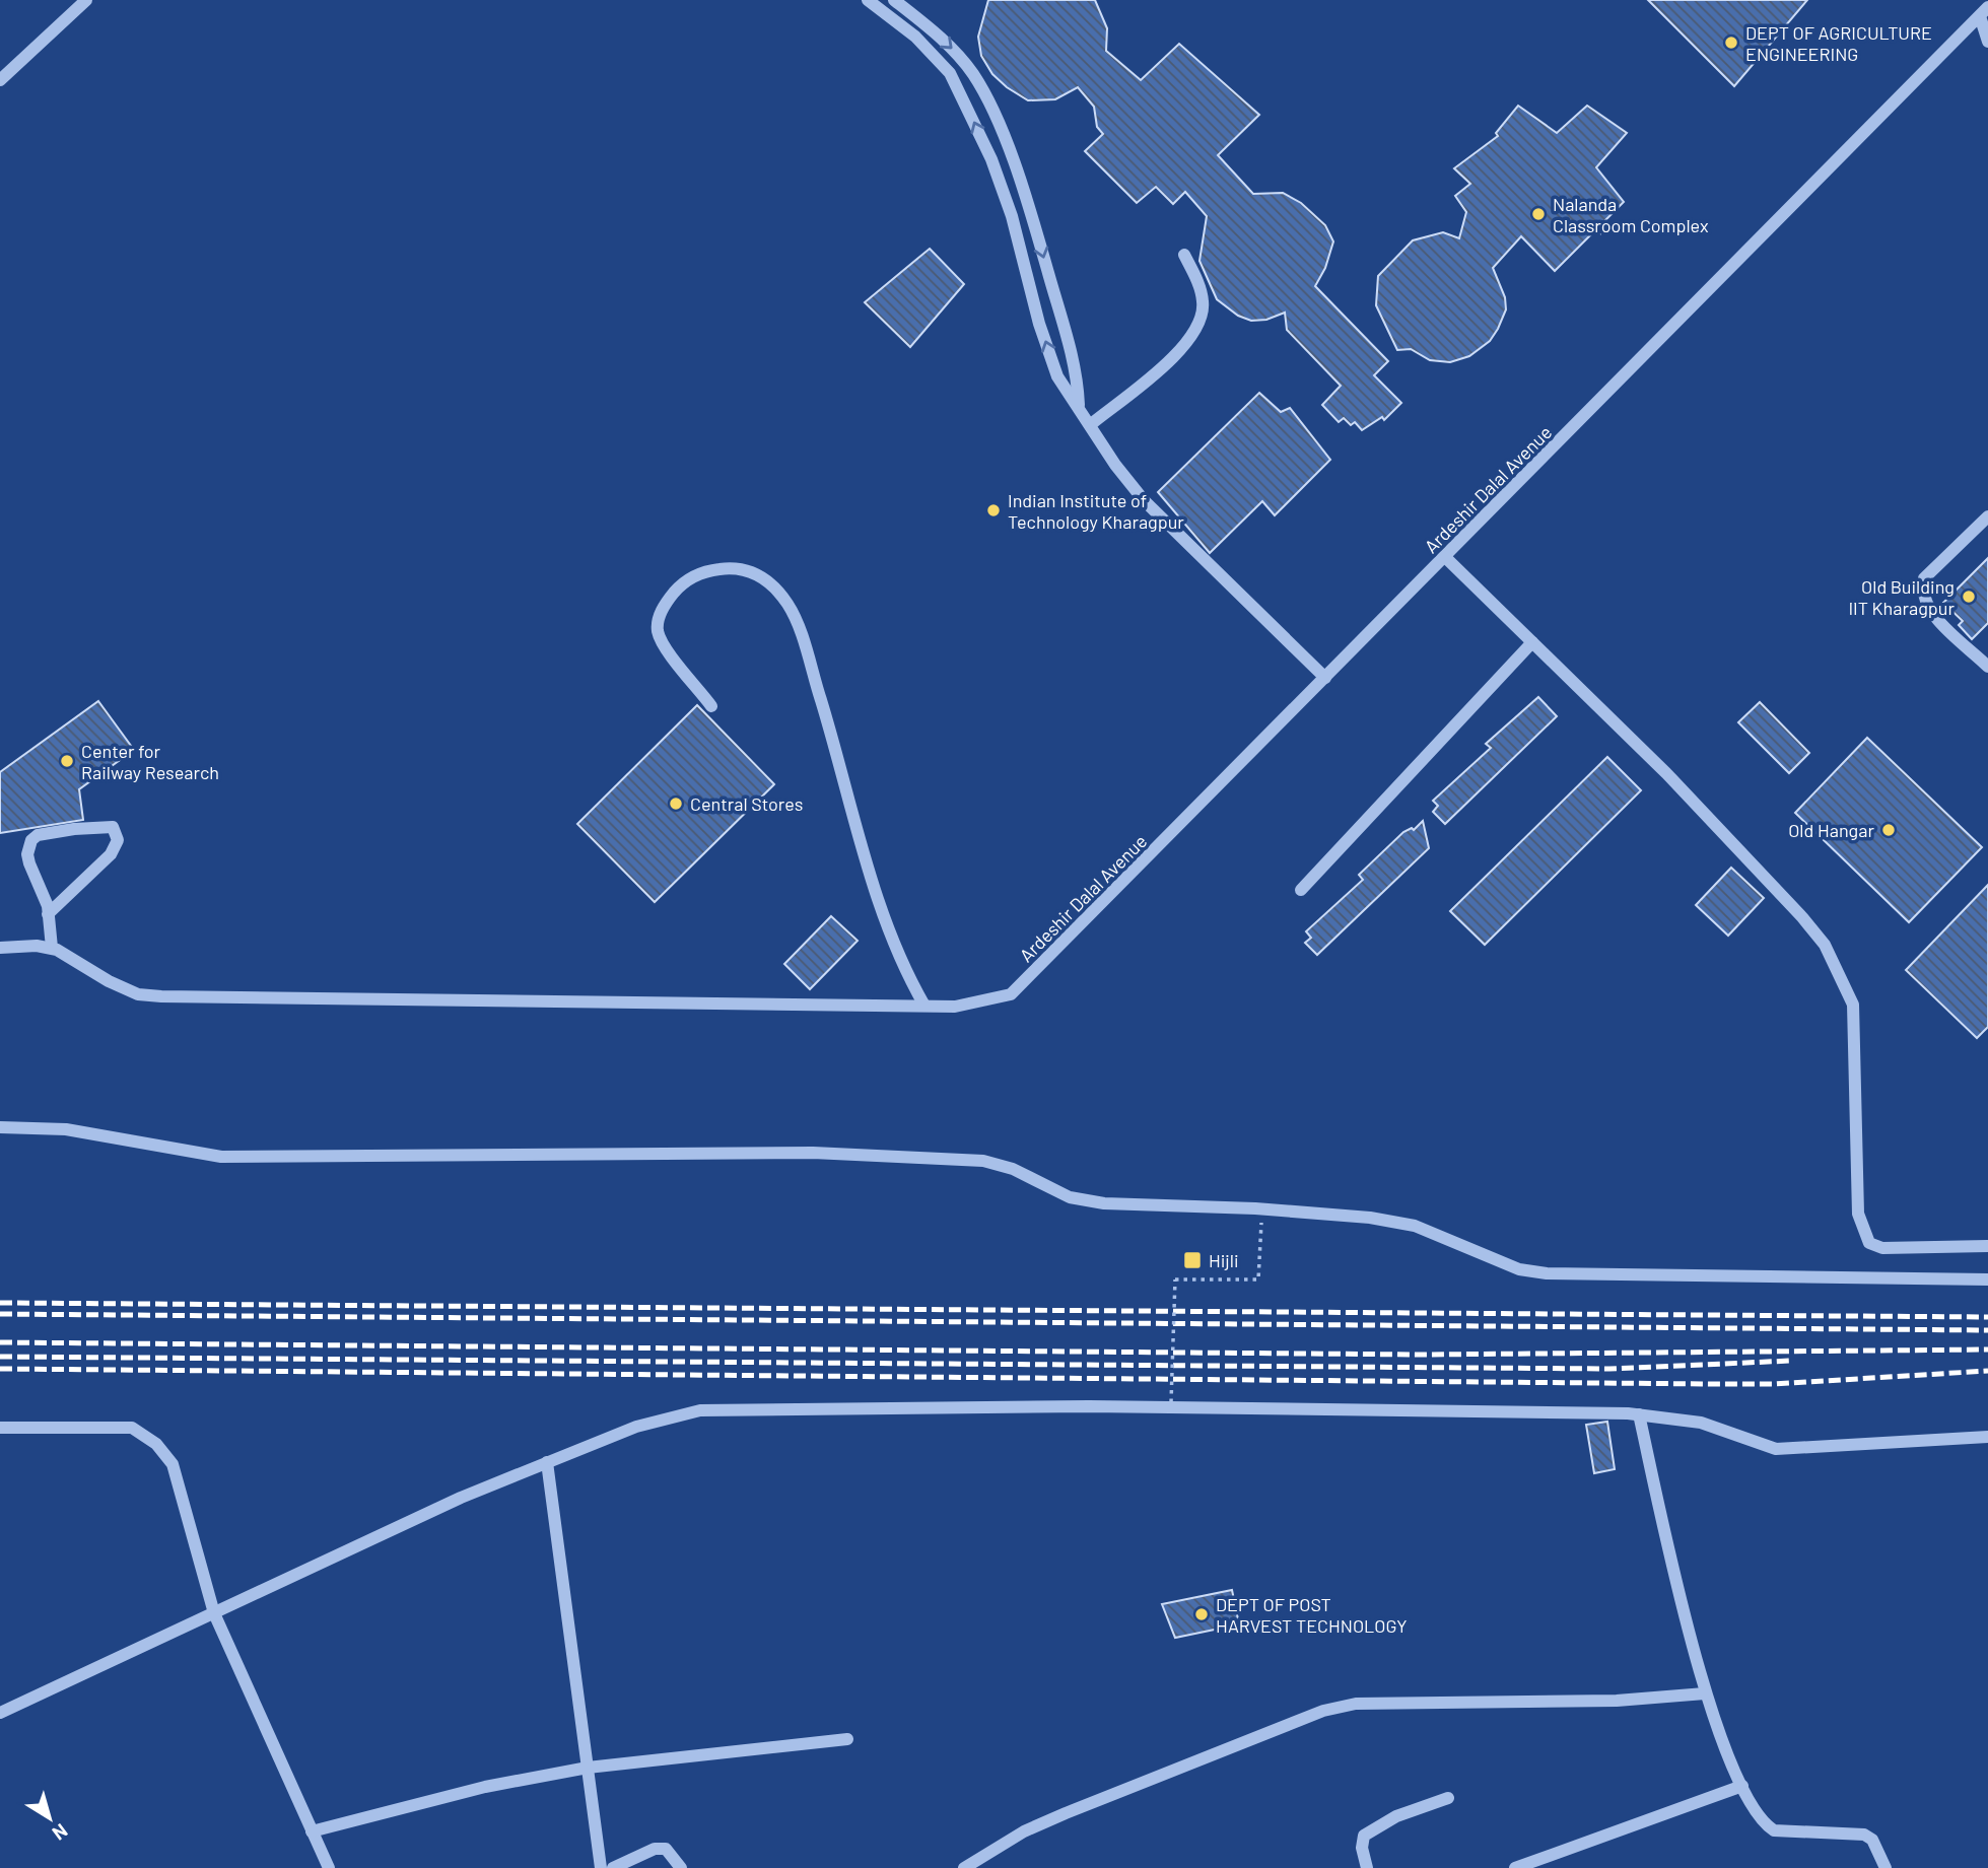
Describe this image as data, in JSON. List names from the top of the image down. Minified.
{"streets":{"street":["Ardeshir Dalal Avenue"]},"places":{"other":["DEPT OF AGRICULTURE ENGINEERING","Nalanda Classroom Complex","Indian Institute of Technology Kharagpur","Old Building IIT Kharagpur","Center for Railway Research","Central Stores","Old Hangar","DEPT OF POST HARVEST TECHNOLOGY"],"transit":["Hijli"]},"north":"bottom right"}
